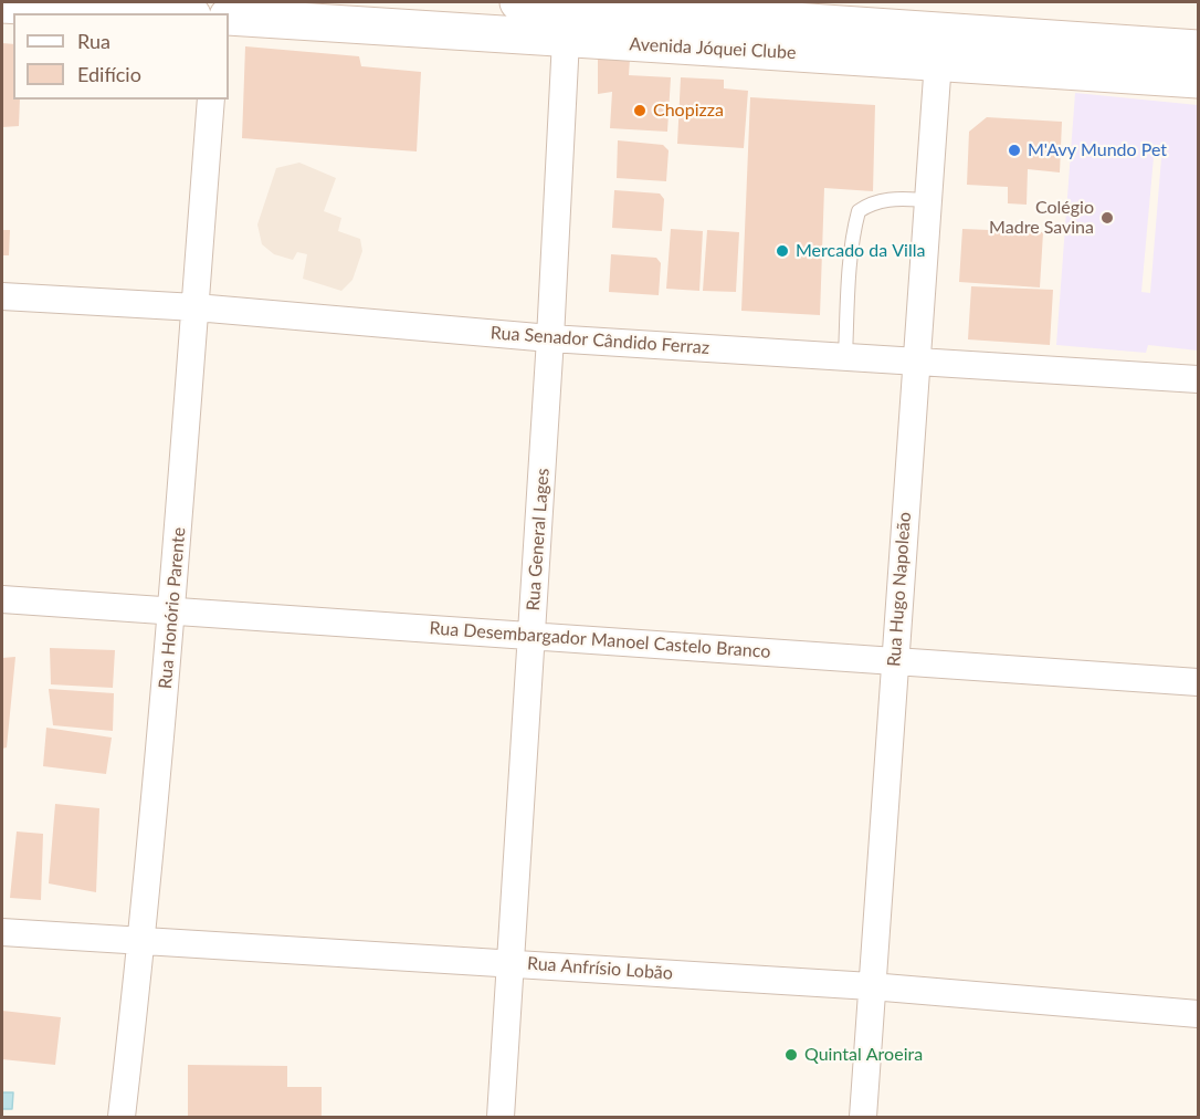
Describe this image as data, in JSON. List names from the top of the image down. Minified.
{"streets":{"main road":["Avenida Jóquei Clube"],"street":["Rua Senador Cândido Ferraz","Rua General Lages","Rua Hugo Napoleão","Rua Honório Parente","Rua Desembargador Manoel Castelo Branco","Rua Anfrísio Lobão"]},"crossings":[["Avenida Jóquei Clube","Rua General Lages"],["Avenida Jóquei Clube","Rua Hugo Napoleão"],["Rua Senador Cândido Ferraz","Rua General Lages"],["Rua Senador Cândido Ferraz","Rua Hugo Napoleão"],["Rua Senador Cândido Ferraz","Rua Honório Parente"],["Rua General Lages","Rua Desembargador Manoel Castelo Branco"],["Rua General Lages","Rua Anfrísio Lobão"],["Rua Hugo Napoleão","Rua Desembargador Manoel Castelo Branco"],["Rua Hugo Napoleão","Rua Anfrísio Lobão"],["Rua Honório Parente","Rua Desembargador Manoel Castelo Branco"],["Rua Honório Parente","Rua Anfrísio Lobão"]],"places":["Chopizza","M'Avy Mundo Pet","Colégio Madre Savina","Mercado da Villa","Quintal Aroeira"],"legend":["Rua","Edifício"]}
